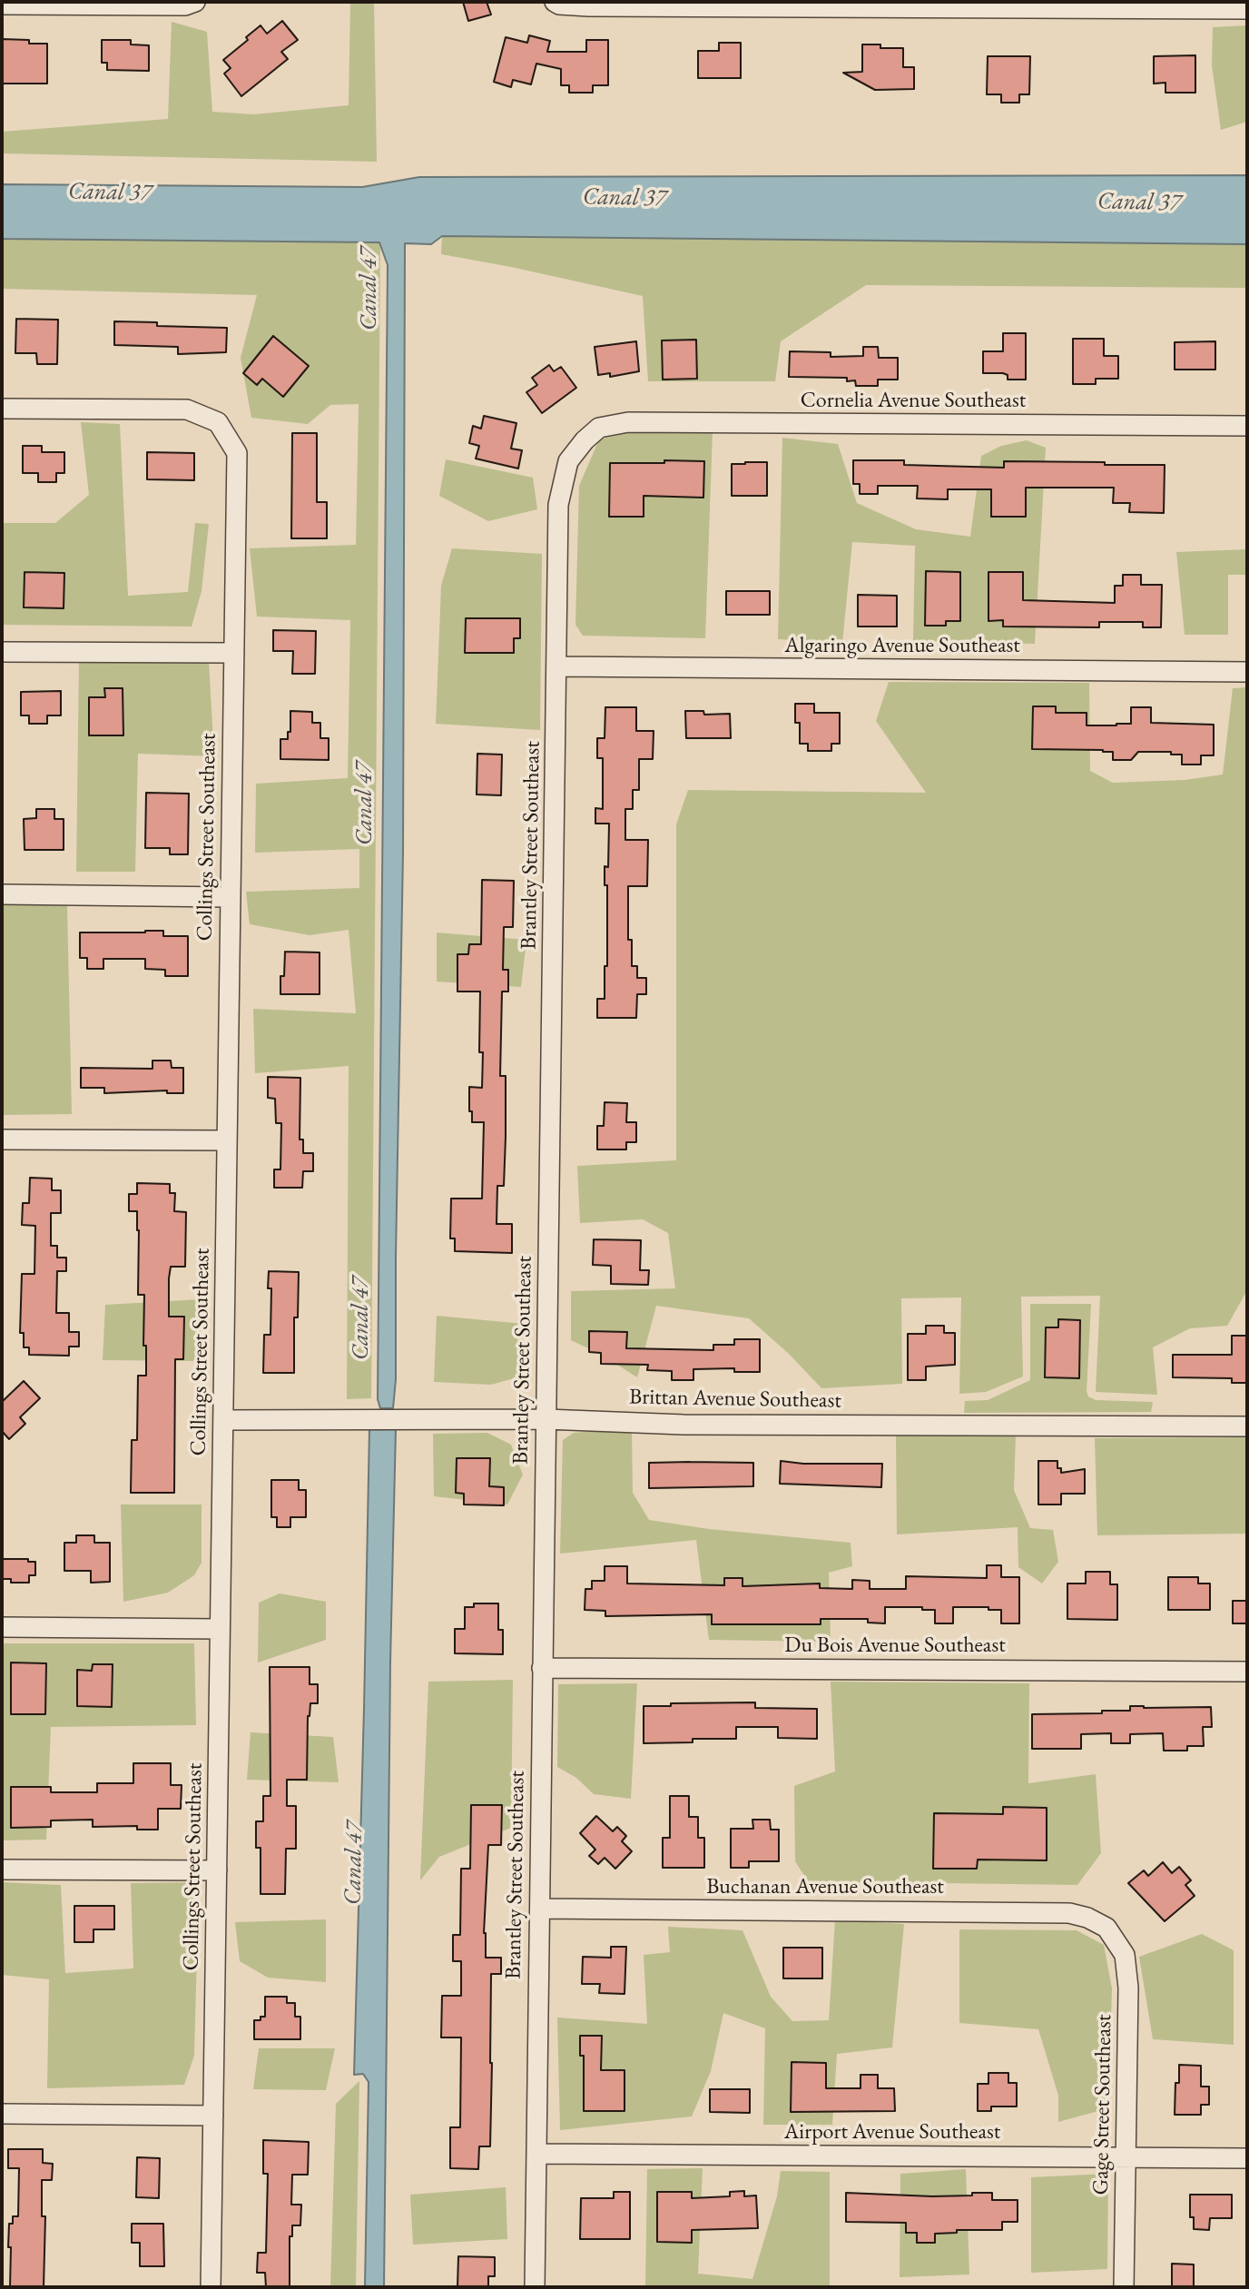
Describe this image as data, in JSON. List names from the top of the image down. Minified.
{"streets":{"street":["Cornelia Avenue Southeast","Algaringo Avenue Southeast","Collings Street Southeast","Brantley Street Southeast","Brittan Avenue Southeast","Du Bois Avenue Southeast","Buchanan Avenue Southeast","Gage Street Southeast","Airport Avenue Southeast"]},"crossings":[["Cornelia Avenue Southeast","Brantley Street Southeast"],["Algaringo Avenue Southeast","Brantley Street Southeast"],["Collings Street Southeast","Brittan Avenue Southeast"],["Brantley Street Southeast","Brittan Avenue Southeast"],["Brantley Street Southeast","Du Bois Avenue Southeast"],["Brantley Street Southeast","Buchanan Avenue Southeast"],["Brantley Street Southeast","Airport Avenue Southeast"],["Buchanan Avenue Southeast","Gage Street Southeast"],["Gage Street Southeast","Airport Avenue Southeast"]],"water":["Canal 37","Canal 47"]}
